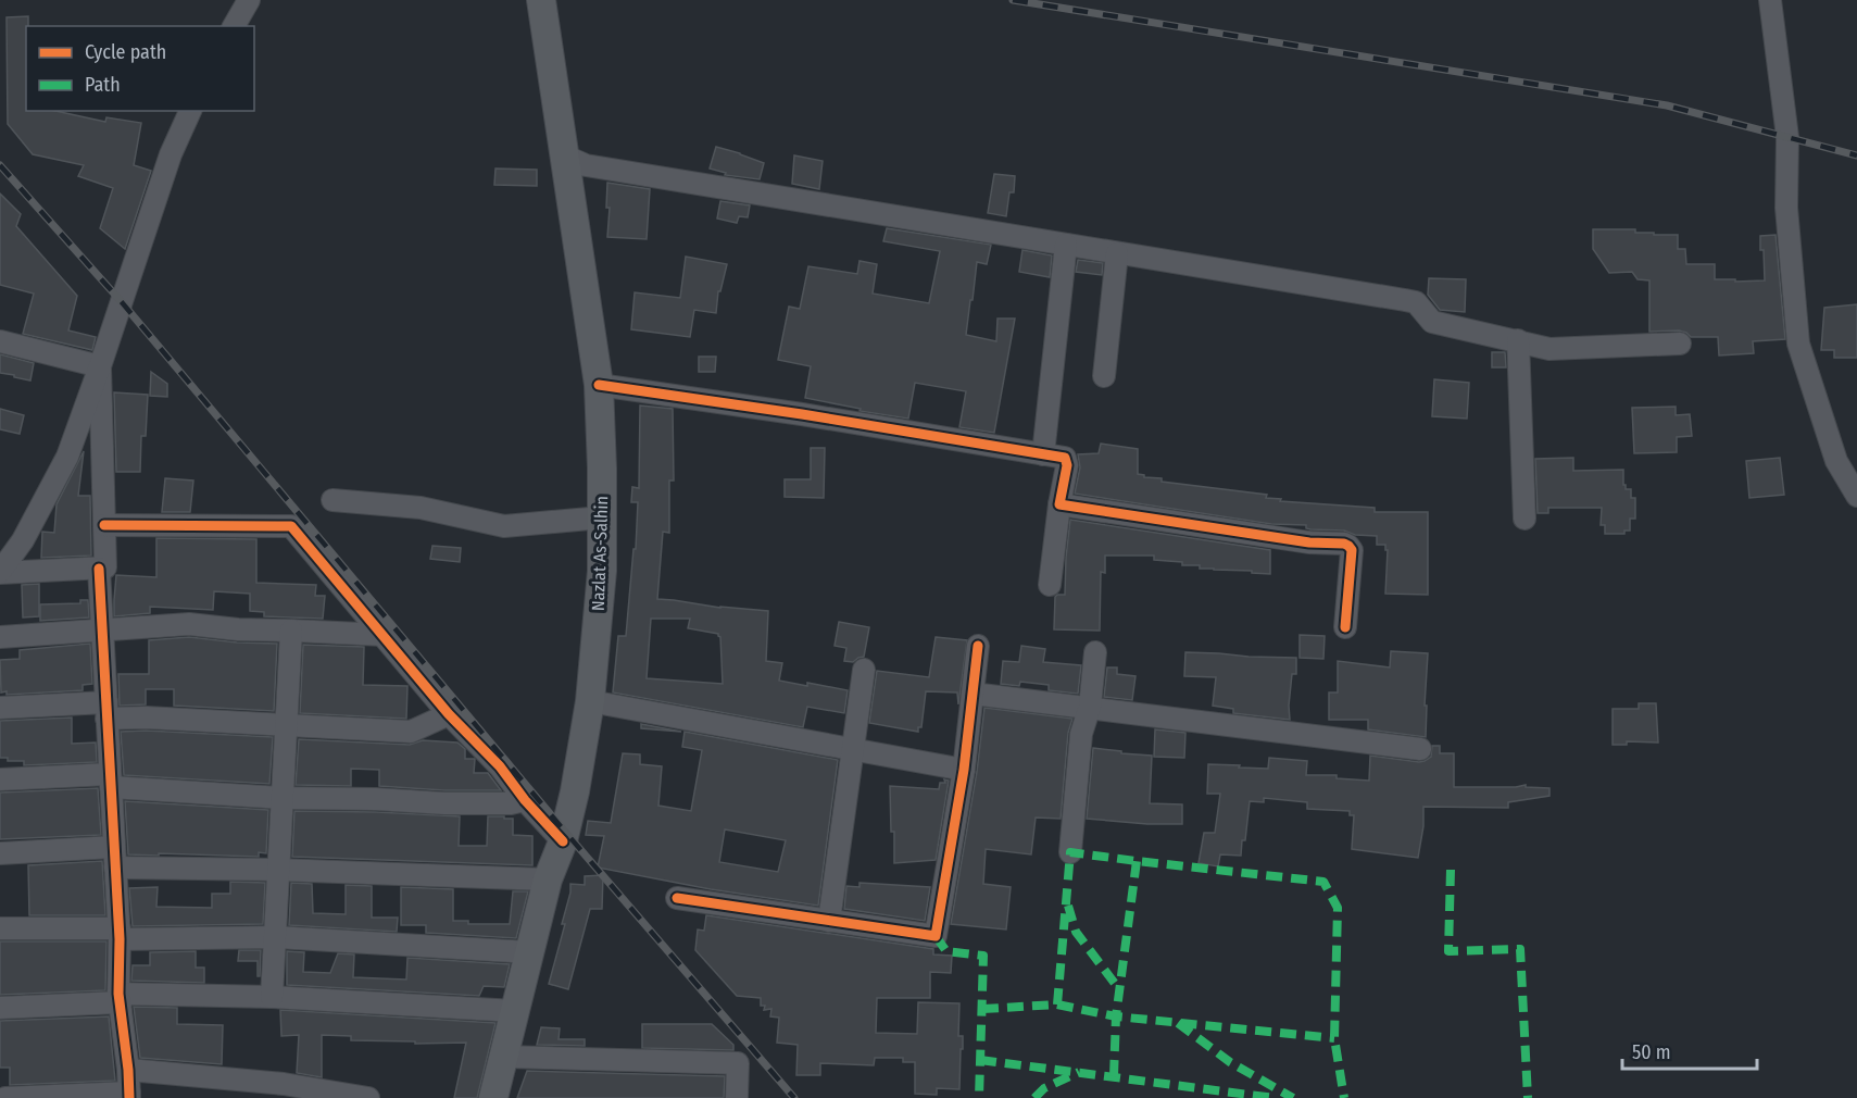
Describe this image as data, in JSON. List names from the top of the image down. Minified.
{"streets":{"main road":["Nazlat As-Salhin"]},"legend":["Cycle path","Path"],"scale_bar":"50 m"}
